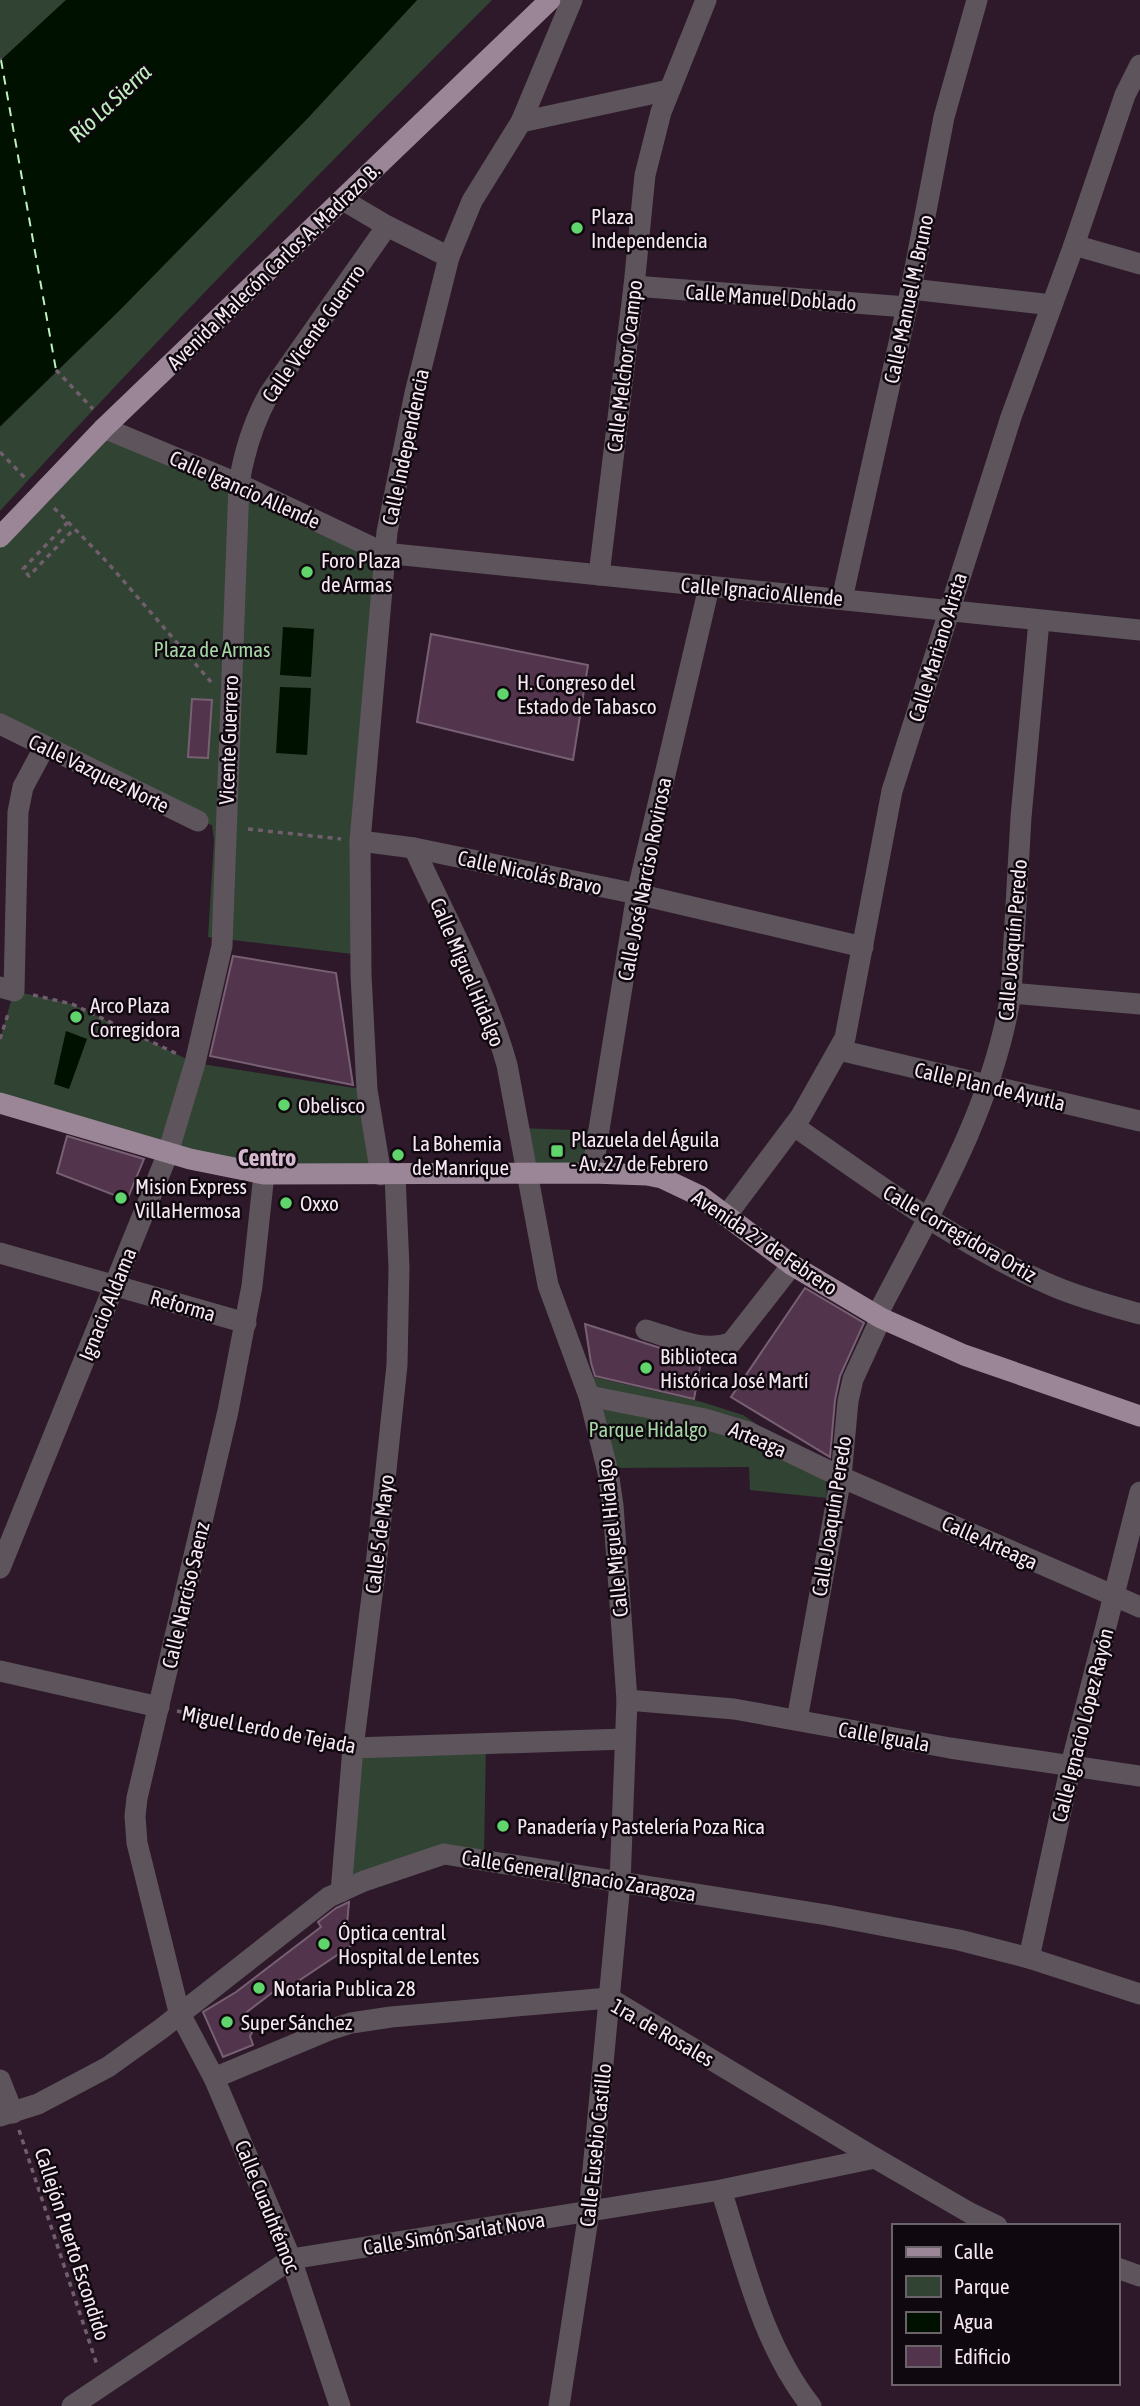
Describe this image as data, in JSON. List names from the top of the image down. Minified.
{"streets":{"main road":["Avenida Malecón Carlos A. Madrazo B.","Avenida 27 de Febrero"],"street":["Calle Manuel Doblado","Calle Manuel M. Bruno","Calle Vicente Guerrro","Calle Melchor Ocampo","Calle Independencia","Calle Igancio Allende","Calle Ignacio Allende","Calle Mariano Arista","Vicente Guerrero","Calle Vazquez Norte","Calle Nicolás Bravo","Calle José Narciso Rovirosa","Calle Joaquín Peredo","Calle Miguel Hidalgo","Calle Plan de Ayutla","Calle Corregidora Ortiz","Ignacio Aldama","Reforma","Arteaga","Calle 5 de Mayo","Calle Arteaga","Calle Narciso Saenz","Calle Ignacio López Rayón","Miguel Lerdo de Tejada","Calle Iguala","Calle General Ignacio Zaragoza","1ra. de Rosales","Calle Eusebio Castillo","Calle Cuauhtémoc","Calle Simón Sarlat Nova"],"path":["Callejón Puerto Escondido"]},"crossings":[["Avenida Malecón Carlos A. Madrazo B.","Calle Igancio Allende"],["Calle Manuel Doblado","Calle Manuel M. Bruno"],["Calle Manuel Doblado","Calle Melchor Ocampo"],["Calle Manuel Doblado","Calle Mariano Arista"],["Calle Manuel M. Bruno","Calle Ignacio Allende"],["Calle Vicente Guerrro","Calle Igancio Allende"],["Calle Vicente Guerrro","Vicente Guerrero"],["Calle Melchor Ocampo","Calle Ignacio Allende"],["Calle Independencia","Calle Igancio Allende"],["Calle Independencia","Calle Ignacio Allende"],["Calle Independencia","Calle Nicolás Bravo"],["Calle Independencia","Avenida 27 de Febrero"],["Calle Independencia","Calle 5 de Mayo"],["Calle Igancio Allende","Calle Ignacio Allende"],["Calle Igancio Allende","Vicente Guerrero"],["Calle Ignacio Allende","Calle Mariano Arista"],["Calle Ignacio Allende","Calle José Narciso Rovirosa"],["Calle Ignacio Allende","Calle Joaquín Peredo"],["Calle Mariano Arista","Calle Nicolás Bravo"],["Calle Mariano Arista","Calle Plan de Ayutla"],["Calle Mariano Arista","Calle Corregidora Ortiz"],["Calle Mariano Arista","Avenida 27 de Febrero"],["Vicente Guerrero","Ignacio Aldama"],["Calle Nicolás Bravo","Calle José Narciso Rovirosa"],["Calle Nicolás Bravo","Calle Miguel Hidalgo"],["Calle José Narciso Rovirosa","Avenida 27 de Febrero"],["Calle Joaquín Peredo","Calle Plan de Ayutla"],["Calle Joaquín Peredo","Calle Corregidora Ortiz"],["Calle Joaquín Peredo","Avenida 27 de Febrero"],["Calle Joaquín Peredo","Arteaga"],["Calle Joaquín Peredo","Calle Arteaga"],["Calle Joaquín Peredo","Calle Iguala"],["Calle Miguel Hidalgo","Avenida 27 de Febrero"],["Calle Miguel Hidalgo","Arteaga"],["Calle Miguel Hidalgo","Miguel Lerdo de Tejada"],["Calle Miguel Hidalgo","Calle Iguala"],["Calle Miguel Hidalgo","Calle General Ignacio Zaragoza"],["Calle Miguel Hidalgo","Calle Eusebio Castillo"],["Avenida 27 de Febrero","Ignacio Aldama"],["Avenida 27 de Febrero","Calle 5 de Mayo"],["Avenida 27 de Febrero","Calle Narciso Saenz"],["Ignacio Aldama","Reforma"],["Reforma","Calle Narciso Saenz"],["Arteaga","Calle Arteaga"],["Calle 5 de Mayo","Miguel Lerdo de Tejada"],["Calle 5 de Mayo","Calle General Ignacio Zaragoza"],["Calle Arteaga","Calle Ignacio López Rayón"],["Calle Narciso Saenz","Miguel Lerdo de Tejada"],["Calle Narciso Saenz","Calle General Ignacio Zaragoza"],["Calle Narciso Saenz","Calle Cuauhtémoc"],["Calle Ignacio López Rayón","Calle Iguala"],["Calle Ignacio López Rayón","Calle General Ignacio Zaragoza"],["Calle General Ignacio Zaragoza","Calle Eusebio Castillo"],["Calle General Ignacio Zaragoza","Calle Cuauhtémoc"],["Calle General Ignacio Zaragoza","Callejón Puerto Escondido"],["1ra. de Rosales","Calle Eusebio Castillo"],["1ra. de Rosales","Calle Cuauhtémoc"],["1ra. de Rosales","Calle Simón Sarlat Nova"],["Calle Eusebio Castillo","Calle Simón Sarlat Nova"],["Calle Cuauhtémoc","Calle Simón Sarlat Nova"],["Calle Simón Sarlat Nova","Callejón Puerto Escondido"]],"districts":["Centro"],"water":["Río La Sierra"],"parks":["Plaza de Armas","Parque Hidalgo"],"places":{"other":["Plaza Independencia","Foro Plaza de Armas","H. Congreso del Estado de Tabasco","Arco Plaza Corregidora","Obelisco","La Bohemia de Manrique","Mision Express VillaHermosa","Oxxo","Biblioteca Histórica José Martí","Panadería y Pastelería Poza Rica","Óptica central Hospital de Lentes","Notaria Publica 28","Super Sánchez"],"transit":["Plazuela del Águila - Av. 27 de Febrero"]},"legend":["Calle","Parque","Agua","Edificio"]}
